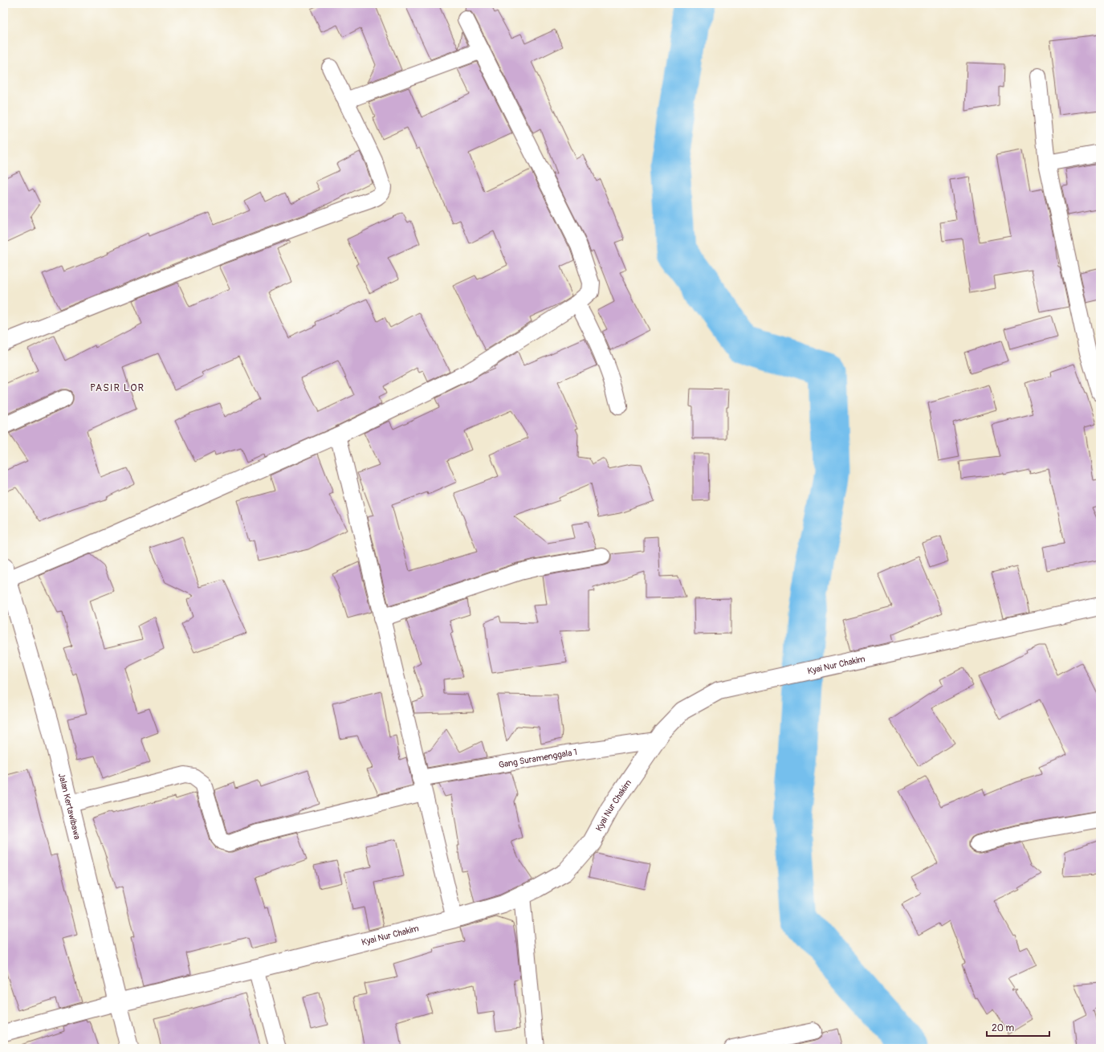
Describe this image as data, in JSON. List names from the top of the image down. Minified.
{"streets":{"street":["Kyai Nur Chakim","Gang Suramenggala 1","Jalan Kertawibawa"]},"crossings":[["Kyai Nur Chakim","Gang Suramenggala 1"],["Kyai Nur Chakim","Jalan Kertawibawa"],["Gang Suramenggala 1","Jalan Kertawibawa"]],"districts":["PASIR LOR"],"scale_bar":"20 m"}
